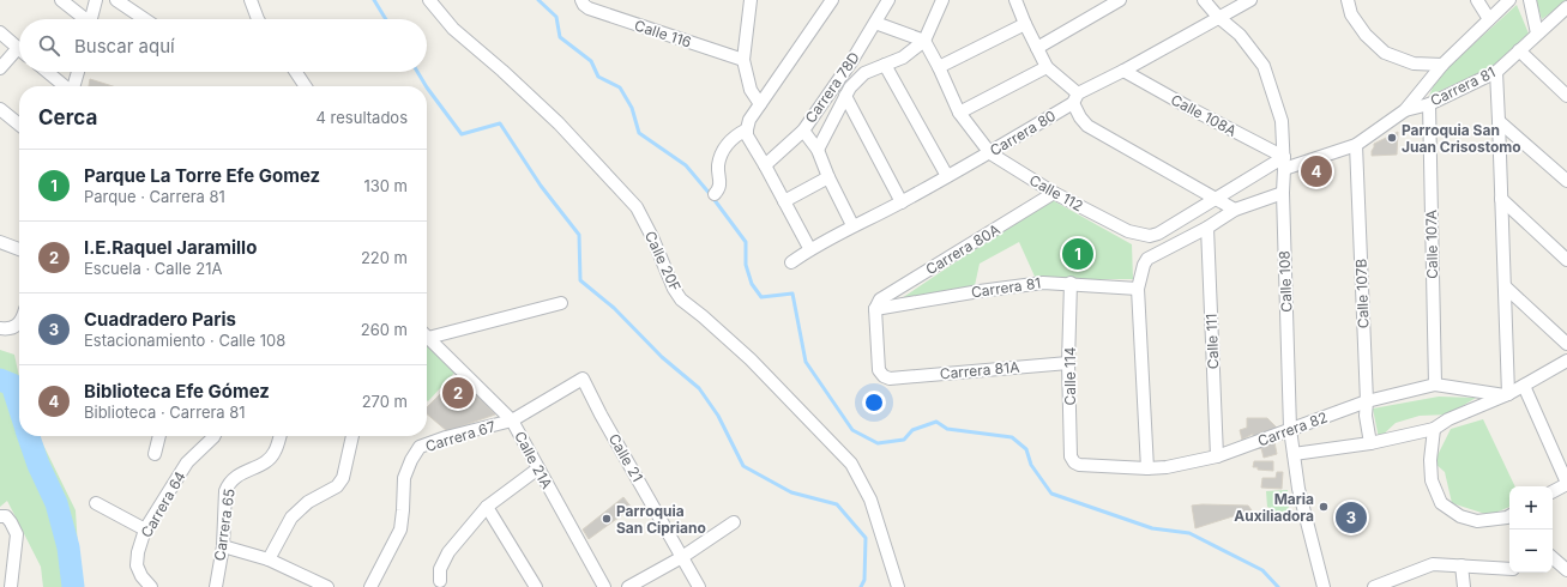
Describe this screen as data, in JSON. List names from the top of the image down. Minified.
{"streets":{"street":["Calle 116","Carrera 81","Carrera 78D","Calle 108A","Carrera 80","Calle 112","Calle 107A","Carrera 80A","Calle 20F","Calle 108","Calle 107B","Calle 111","Carrera 81A","Calle 114","Carrera 82","Carrera 67","Calle 21","Calle 21A","Carrera 64","Carrera 65"]},"crossings":[["Carrera 81","Calle 108A"],["Carrera 81","Calle 112"],["Carrera 81","Calle 107A"],["Carrera 81","Carrera 80A"],["Carrera 81","Calle 108"],["Carrera 81","Calle 107B"],["Carrera 81","Carrera 81A"],["Carrera 81","Calle 114"],["Calle 108A","Carrera 80"],["Calle 108A","Calle 112"],["Calle 108A","Calle 108"],["Carrera 80","Calle 112"],["Carrera 80","Calle 108"],["Calle 112","Carrera 80A"],["Calle 112","Calle 108"],["Calle 107A","Carrera 82"],["Carrera 80A","Carrera 81A"],["Calle 108","Carrera 82"],["Calle 107B","Carrera 82"],["Calle 111","Carrera 82"],["Carrera 81A","Calle 114"],["Calle 114","Carrera 82"],["Carrera 67","Calle 21"],["Carrera 67","Calle 21A"]],"places":["Parroquia San Juan Crisostomo","Maria Auxiliadora","Parroquia San Cipriano"],"page":{"search":"Buscar aquí","heading":["Cerca","4 resultados"],"list":[{"mark":"1","name":"Parque La Torre Efe Gomez","note":"Parque · Carrera 81","value":"130 m"},{"mark":"2","name":"I.E.Raquel Jaramillo","note":"Escuela · Calle 21A","value":"220 m"},{"mark":"3","name":"Cuadradero Paris","note":"Estacionamiento · Calle 108","value":"260 m"},{"mark":"4","name":"Biblioteca Efe Gómez","note":"Biblioteca · Carrera 81","value":"270 m"}],"pins":["4","1","2","3"],"map_buttons":["+","−"]}}
